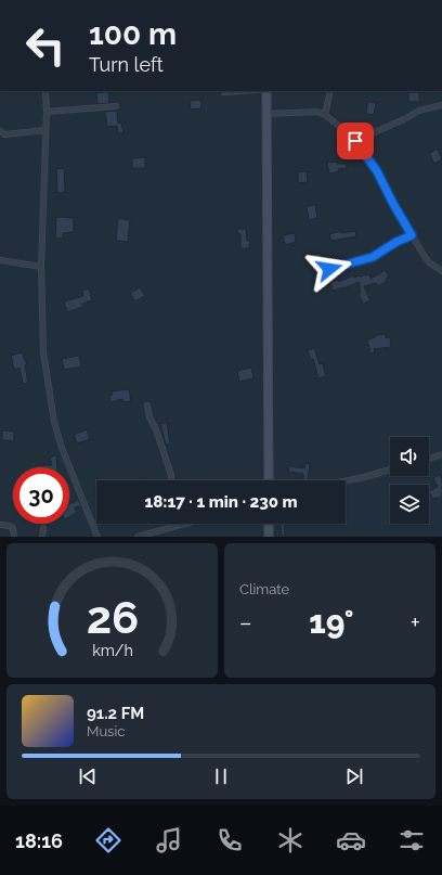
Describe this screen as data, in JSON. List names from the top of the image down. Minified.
{"page":{"turn":["100 m","Turn left"],"limit":"30","trip":"18:17 · 1 min · 230 m","tile":"Climate","heat":["−","19°","+"],"song":["91.2 FM","Music"],"tabs":"18:16","gauge":["26","km/h"]}}
